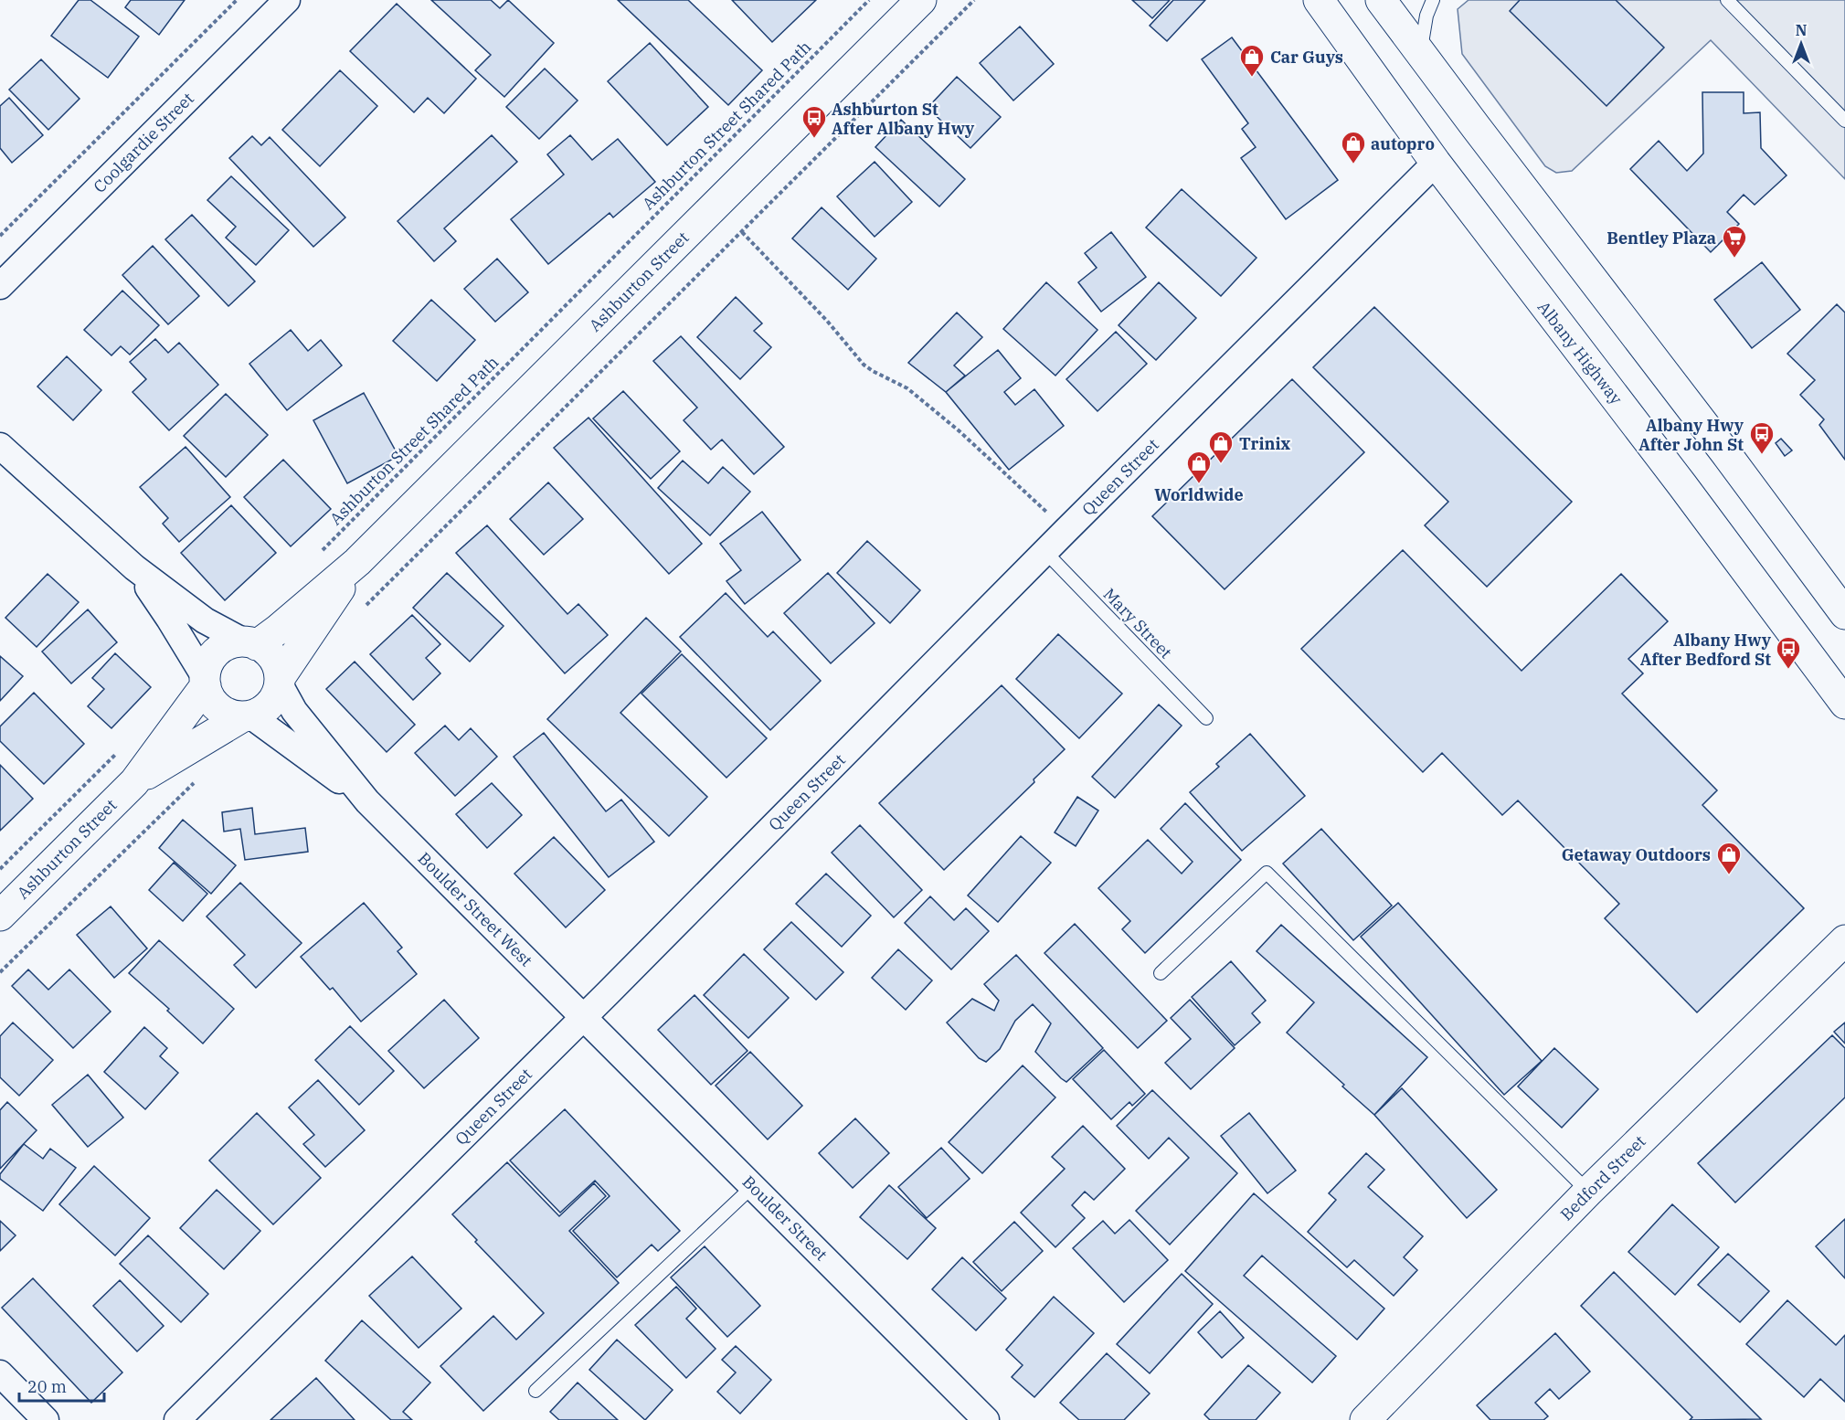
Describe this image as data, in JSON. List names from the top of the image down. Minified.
{"streets":{"main road":["Ashburton Street","Albany Highway","Bedford Street"],"street":["Coolgardie Street","Queen Street","Boulder Street West","Boulder Street"],"lane":["Mary Street"],"path":["Ashburton Street Shared Path"]},"crossings":[["Ashburton Street","Boulder Street West"],["Albany Highway","Queen Street"],["Queen Street","Mary Street"],["Queen Street","Boulder Street West"],["Queen Street","Boulder Street"],["Boulder Street West","Boulder Street"]],"places":{"shop":["Car Guys","autopro","Trinix","Worldwide","Getaway Outdoors"],"bus stop":["Ashburton St After Albany Hwy","Albany Hwy After John St","Albany Hwy After Bedford St"],"supermarket":["Bentley Plaza"]},"scale_bar":"20 m","north":"top"}
